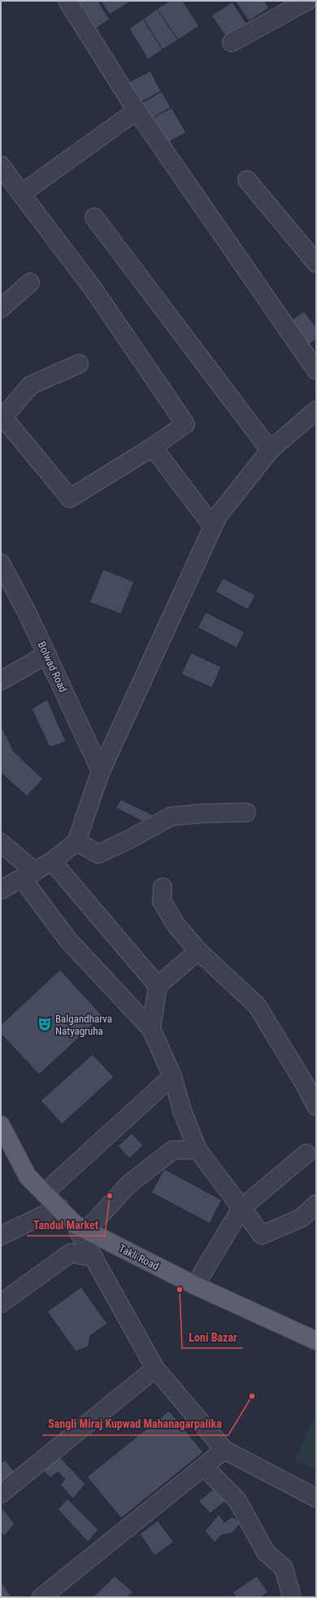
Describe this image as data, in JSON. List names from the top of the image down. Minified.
{"streets":{"main road":["Takli Road"],"street":["Bolwad Road"]},"places":{"theatre":["Balgandharva Natyagruha"],"other":["Tandul Market","Loni Bazar","Sangli Miraj Kupwad Mahanagarpalika"]}}
